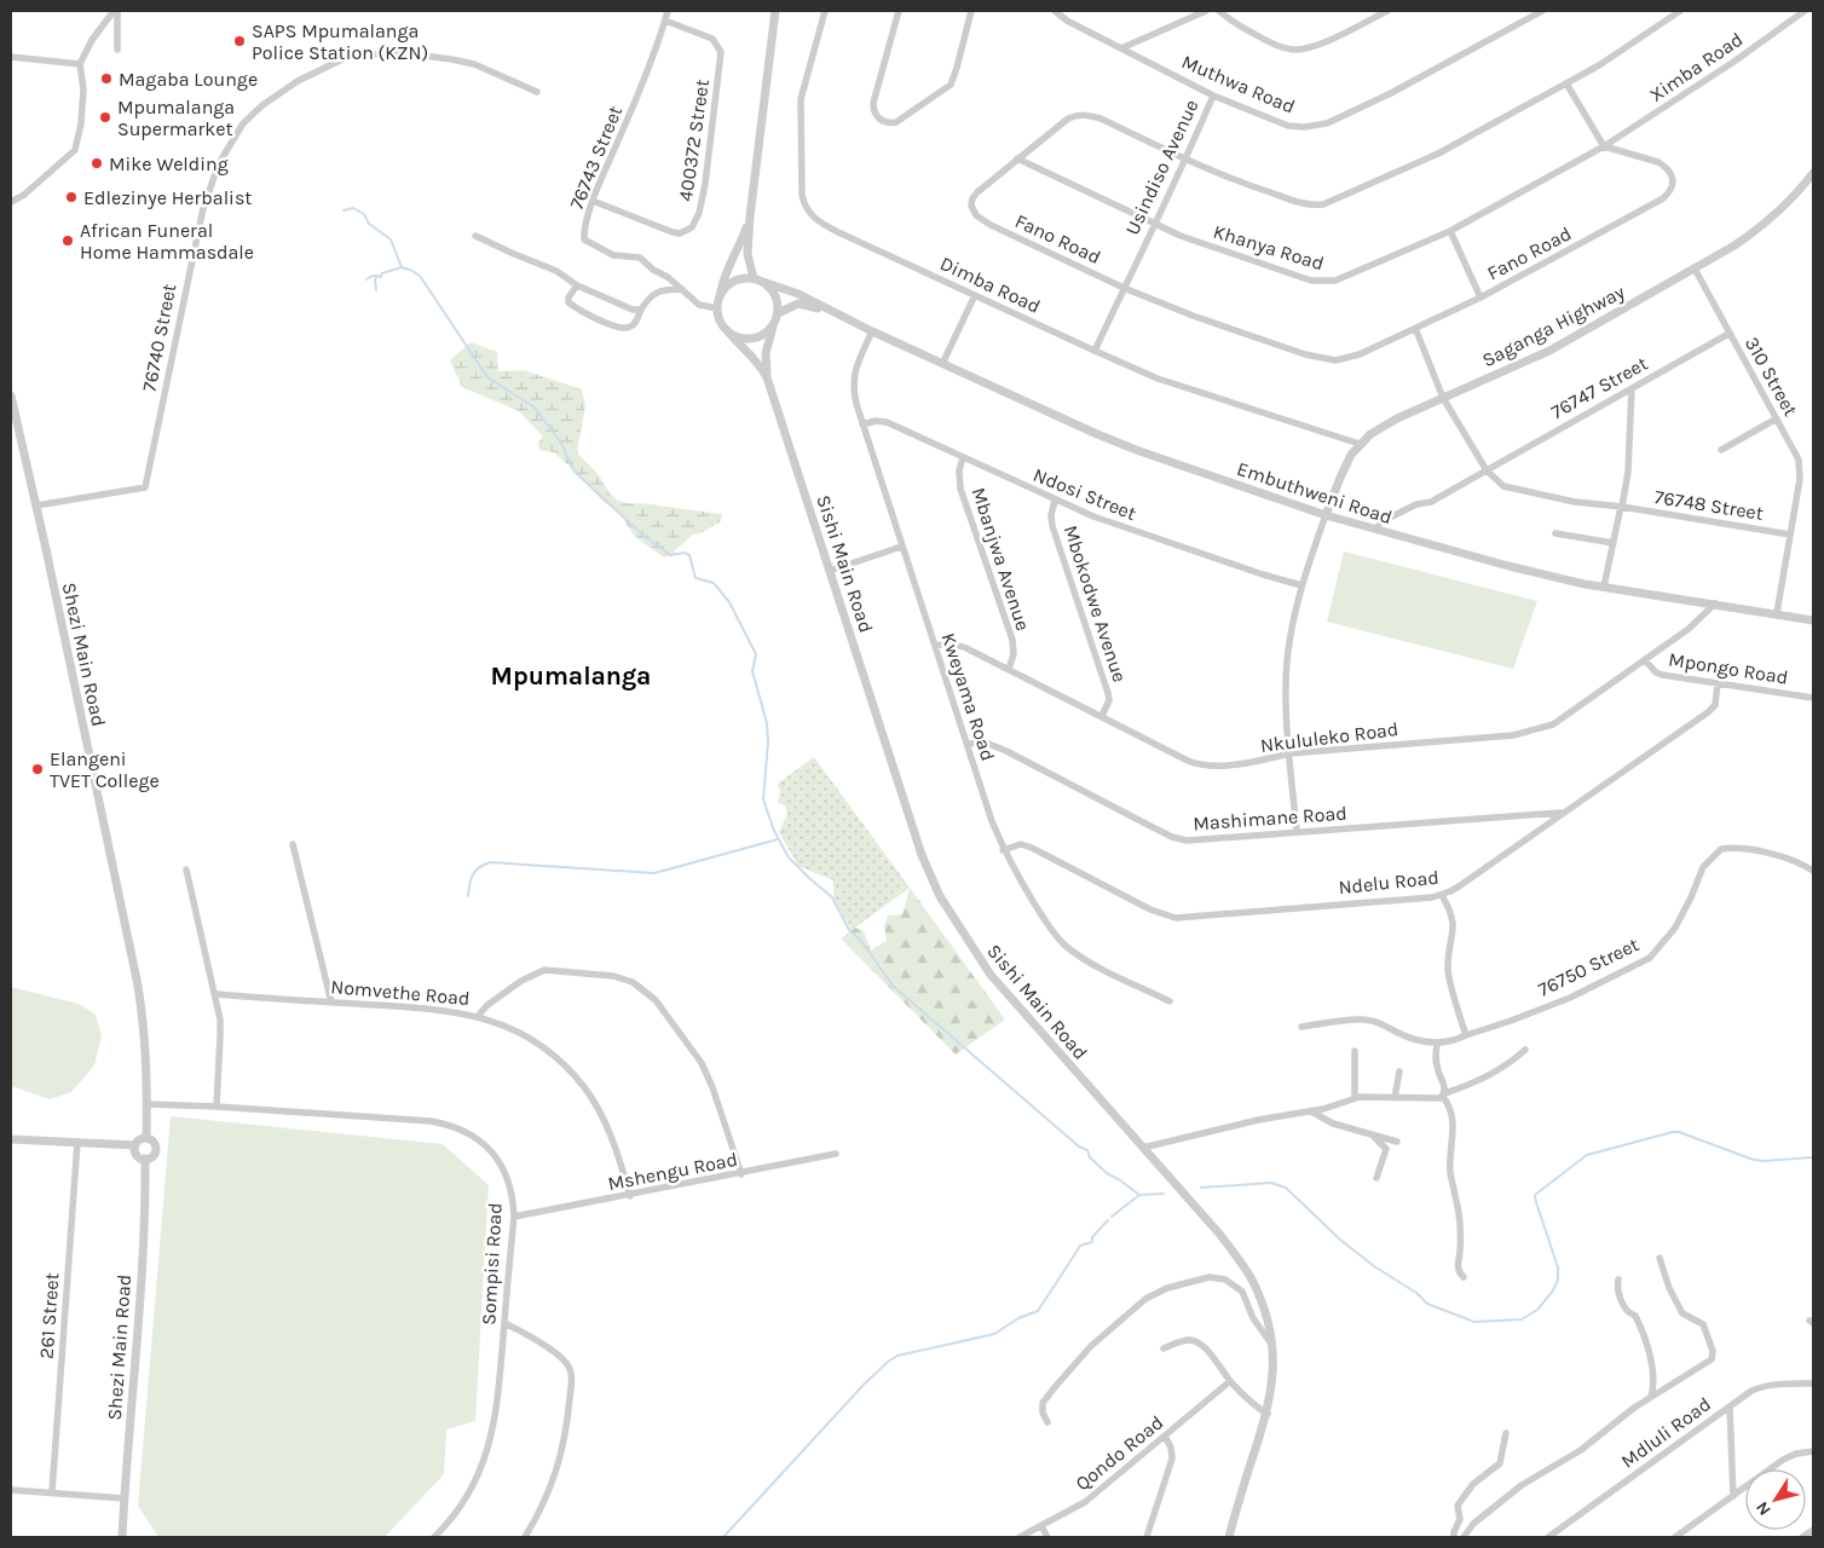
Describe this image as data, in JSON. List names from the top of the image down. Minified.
{"streets":{"street":["Ximba Road","Muthwa Road","400372 Street","76743 Street","Usindiso Avenue","Fano Road","Khanya Road","Dimba Road","Saganga Highway","76740 Street","310 Street","76747 Street","Embuthweni Road","Ndosi Street","76748 Street","Mbanjwa Avenue","Sishi Main Road","Mbokodwe Avenue","Shezi Main Road","Mpongo Road","Kweyama Road","Nkululeko Road","Mashimane Road","Ndelu Road","76750 Street","Nomvethe Road","Mshengu Road","Sompisi Road","261 Street","Mdluli Road","Qondo Road"]},"crossings":[["Ximba Road","Fano Road"],["Ximba Road","Khanya Road"],["Muthwa Road","Usindiso Avenue"],["400372 Street","76743 Street"],["76743 Street","Embuthweni Road"],["76743 Street","Sishi Main Road"],["Usindiso Avenue","Fano Road"],["Usindiso Avenue","Khanya Road"],["Usindiso Avenue","Dimba Road"],["Fano Road","Khanya Road"],["Dimba Road","Saganga Highway"],["Saganga Highway","310 Street"],["Saganga Highway","Embuthweni Road"],["76740 Street","Shezi Main Road"],["310 Street","76747 Street"],["310 Street","Embuthweni Road"],["310 Street","76748 Street"],["76747 Street","Embuthweni Road"],["76747 Street","76748 Street"],["Embuthweni Road","Sishi Main Road"],["Embuthweni Road","Kweyama Road"],["Embuthweni Road","Nkululeko Road"],["Ndosi Street","Mbanjwa Avenue"],["Ndosi Street","Mbokodwe Avenue"],["Ndosi Street","Kweyama Road"],["Mbanjwa Avenue","Nkululeko Road"],["Mbokodwe Avenue","Nkululeko Road"],["Shezi Main Road","Sompisi Road"],["Mpongo Road","Nkululeko Road"],["Mpongo Road","Ndelu Road"],["Kweyama Road","Nkululeko Road"],["Kweyama Road","Mashimane Road"],["Kweyama Road","Ndelu Road"],["Mashimane Road","Ndelu Road"],["Nomvethe Road","Mshengu Road"],["Mshengu Road","Sompisi Road"]],"districts":["Mpumalanga"],"places":["SAPS Mpumalanga Police Station (KZN)","Magaba Lounge","Mpumalanga Supermarket","Mike Welding","Edlezinye Herbalist","African Funeral Home Hammasdale","Elangeni TVET College"],"north":"bottom left"}
